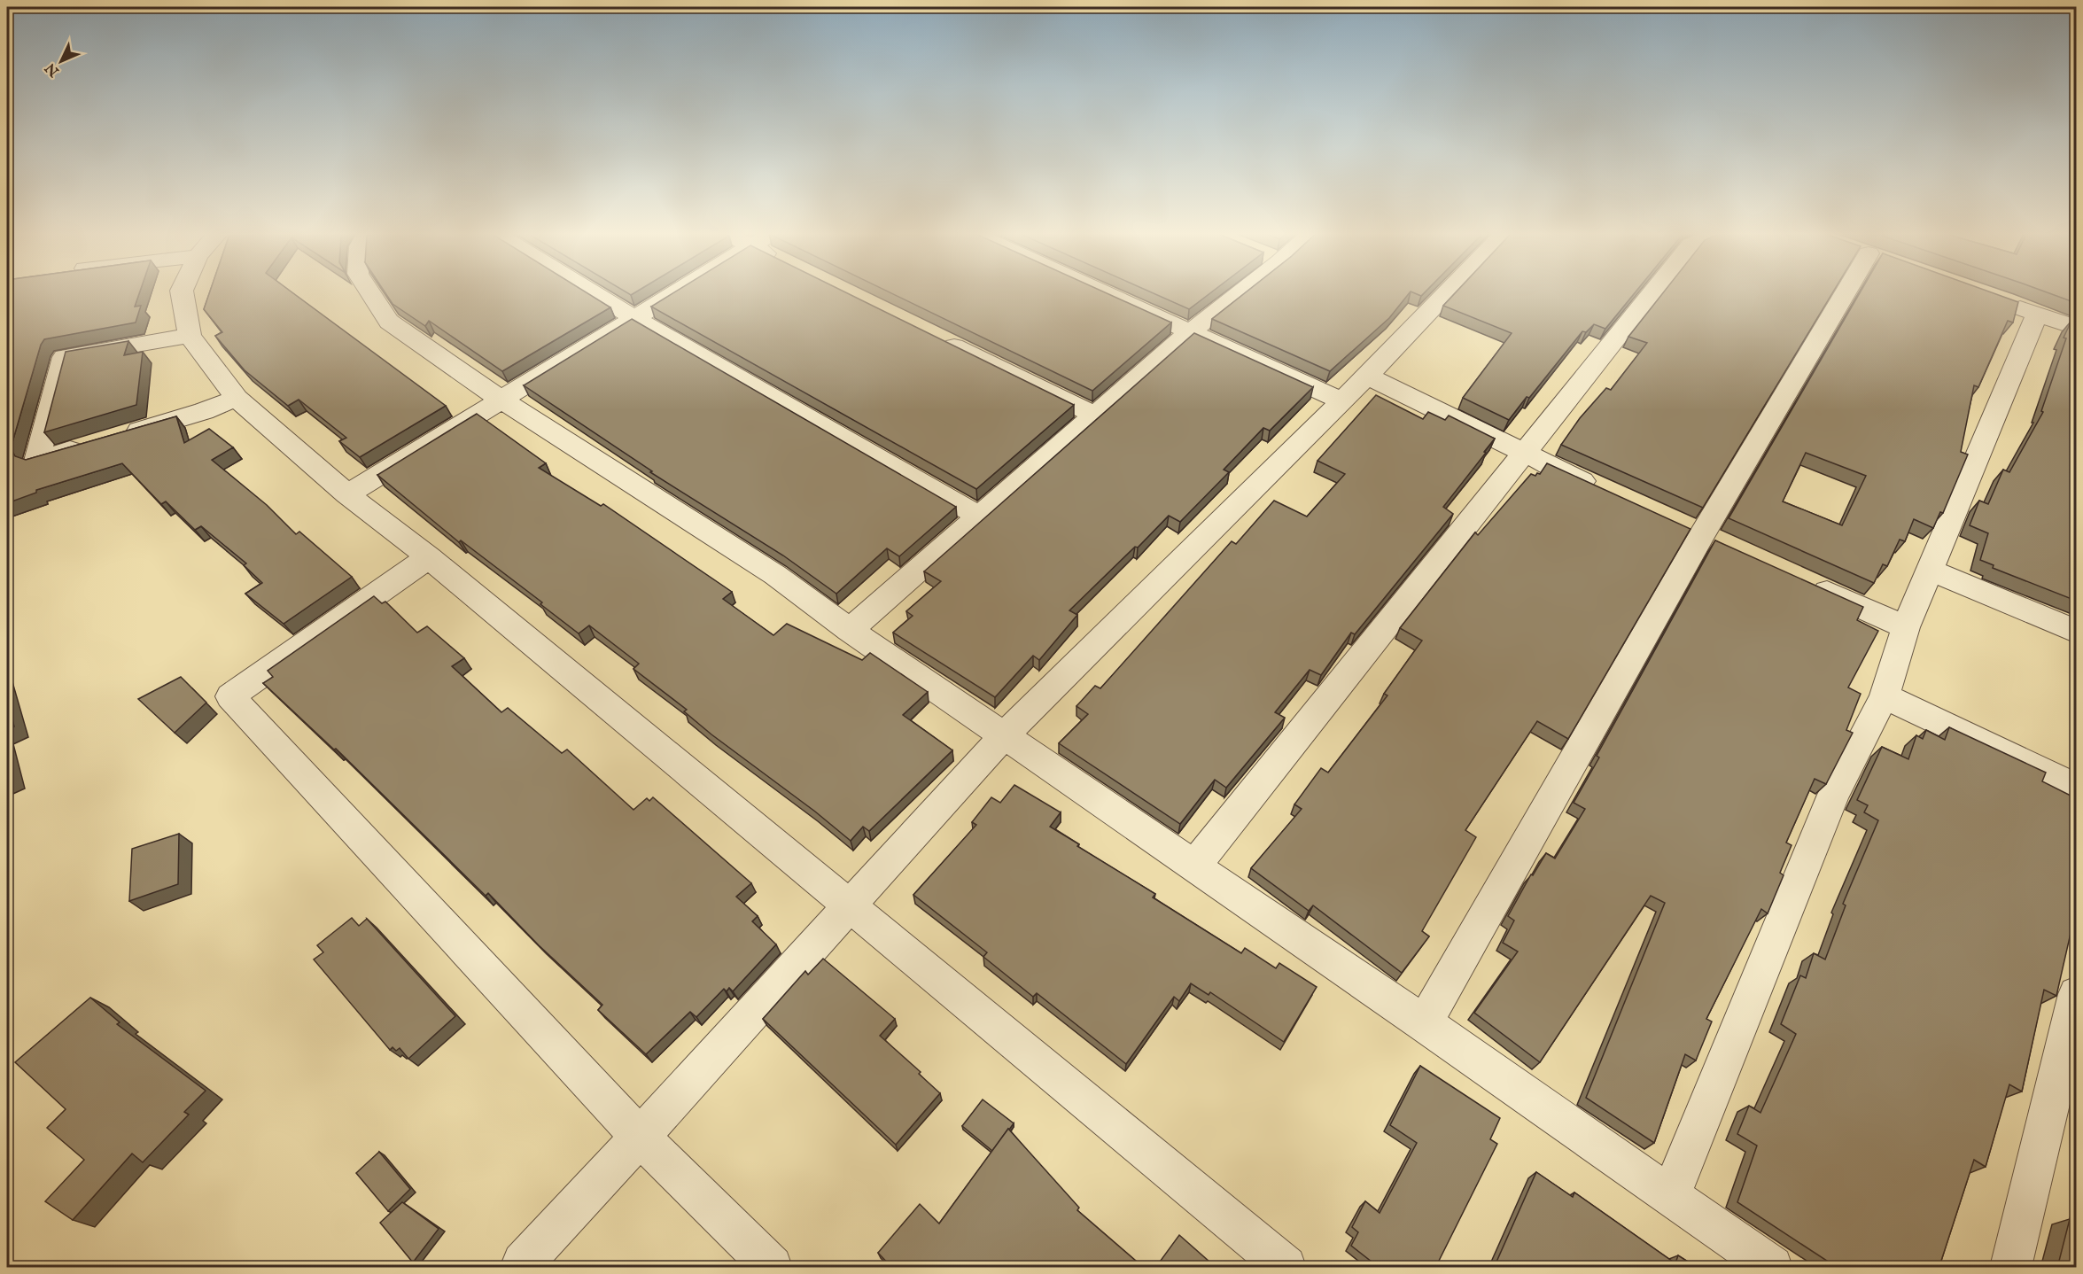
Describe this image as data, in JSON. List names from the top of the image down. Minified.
{"north":"bottom left"}
